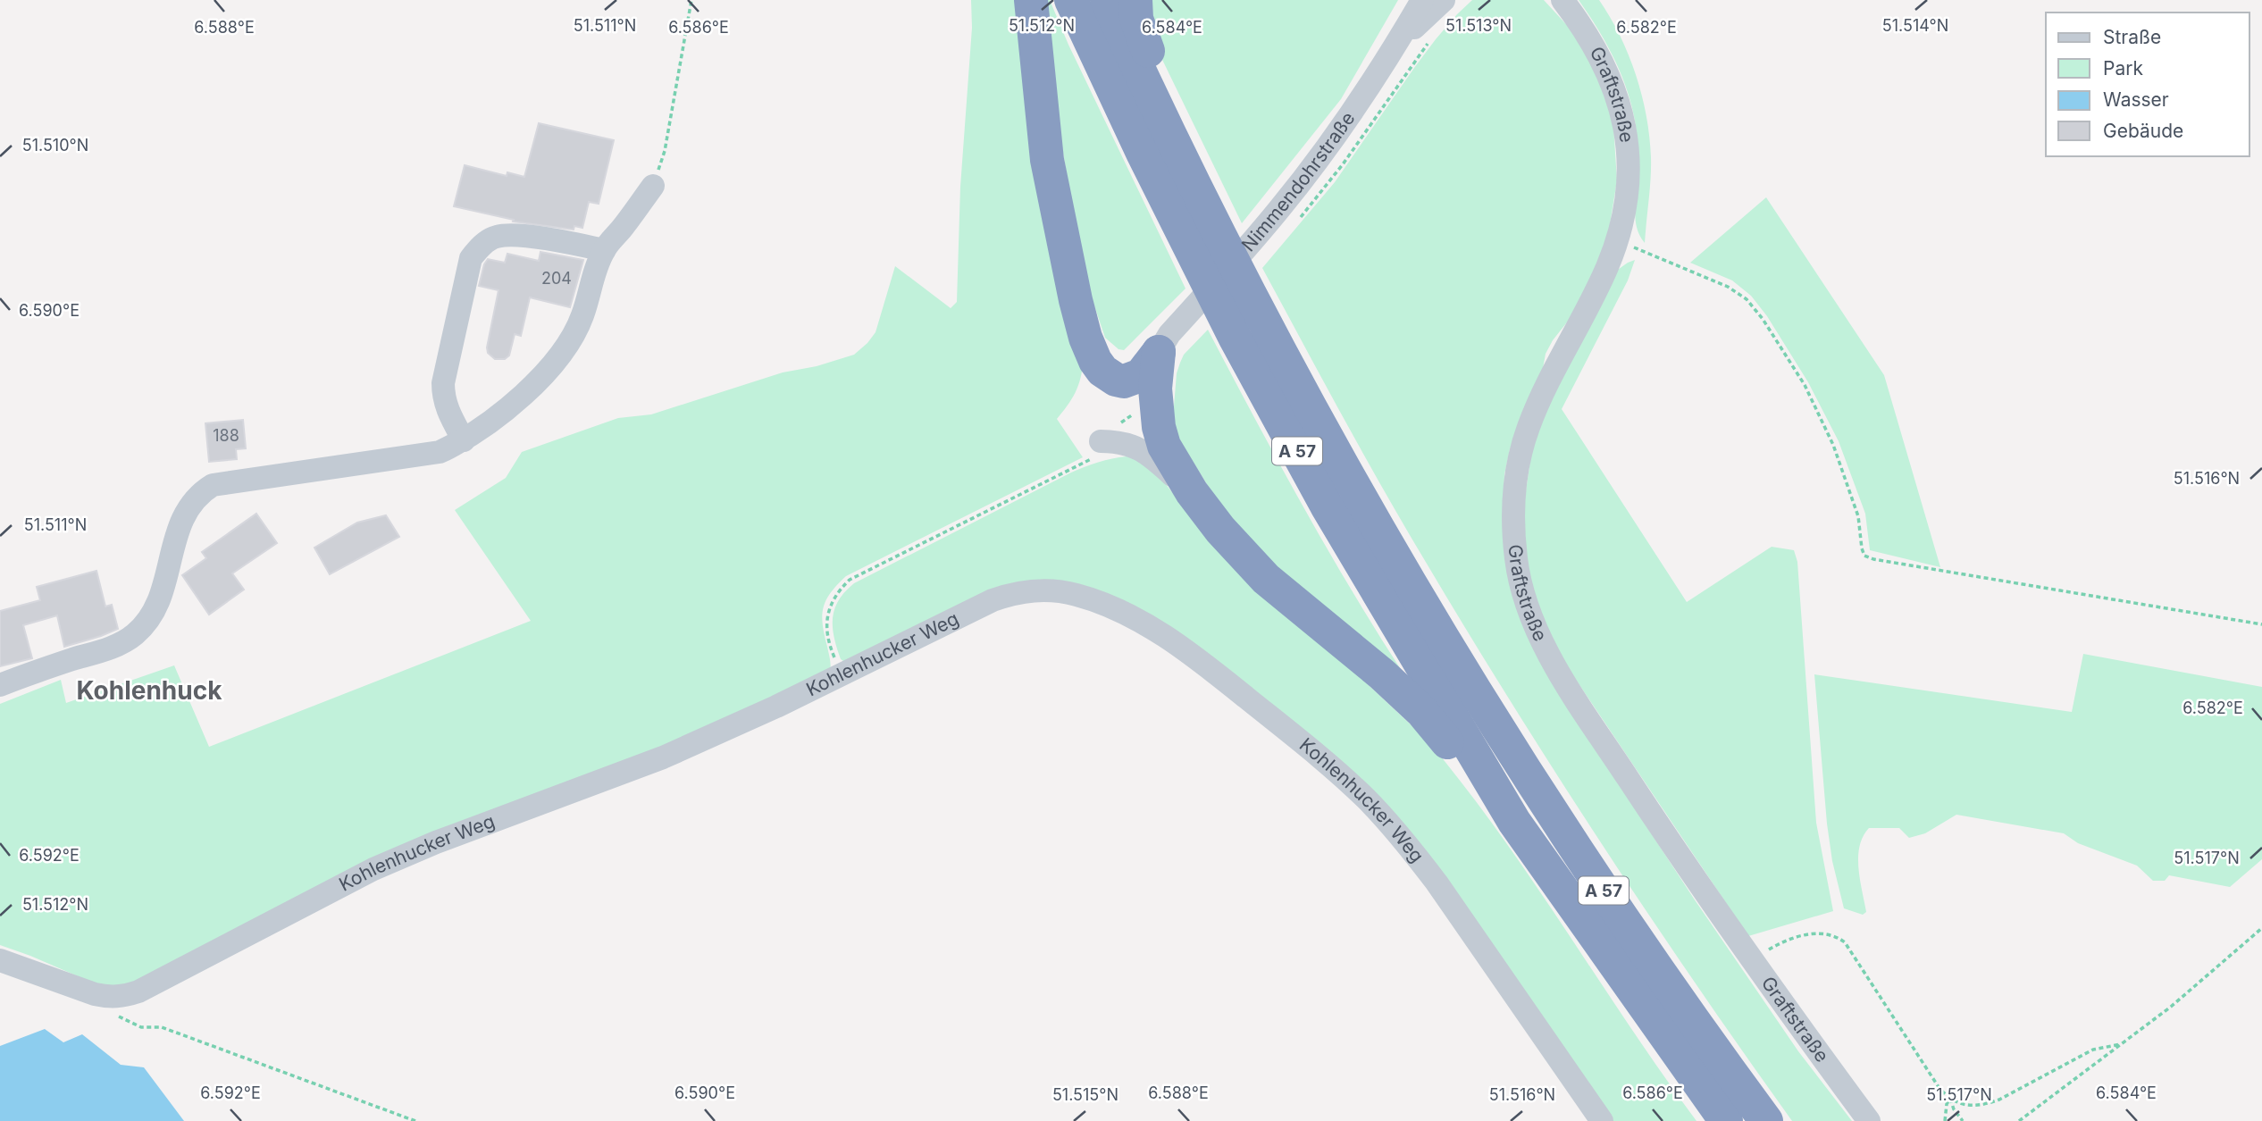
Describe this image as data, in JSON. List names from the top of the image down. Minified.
{"streets":{"highway":["A 57"],"street":["Graftstraße","Nimmendohrstraße","Kohlenhucker Weg"]},"districts":["Kohlenhuck"],"house_numbers":["204","188"],"legend":["Straße","Park","Wasser","Gebäude"],"coordinates":["51.511°N","51.512°N","51.513°N","51.514°N","6.588°E","6.586°E","6.584°E","6.582°E","51.510°N","6.590°E","51.516°N","6.592°E","51.517°N","51.515°N"]}
